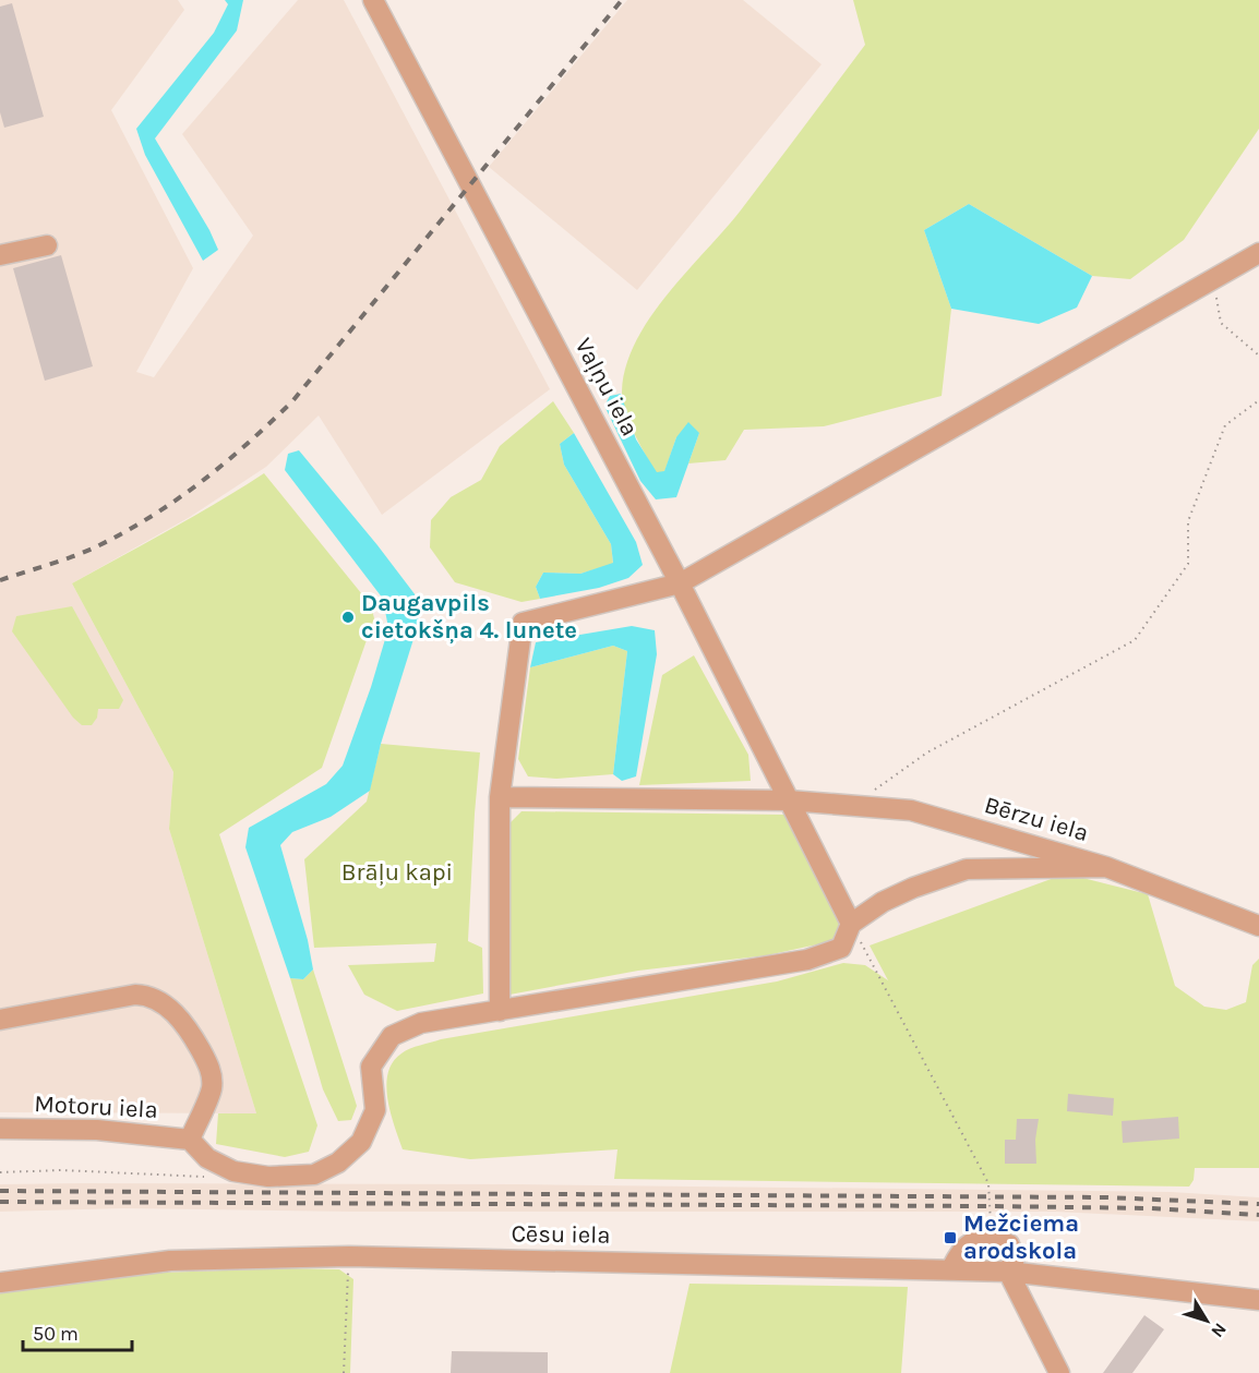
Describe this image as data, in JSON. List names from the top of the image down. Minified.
{"streets":{"street":["Vaļņu iela","Bērzu iela","Motoru iela","Cēsu iela"]},"crossings":[["Vaļņu iela","Bērzu iela"]],"parks":["Brāļu kapi"],"places":{"other":["Daugavpils cietokšņa 4. lunete"],"transit":["Mežciema arodskola"]},"scale_bar":"50 m","north":"bottom right"}
